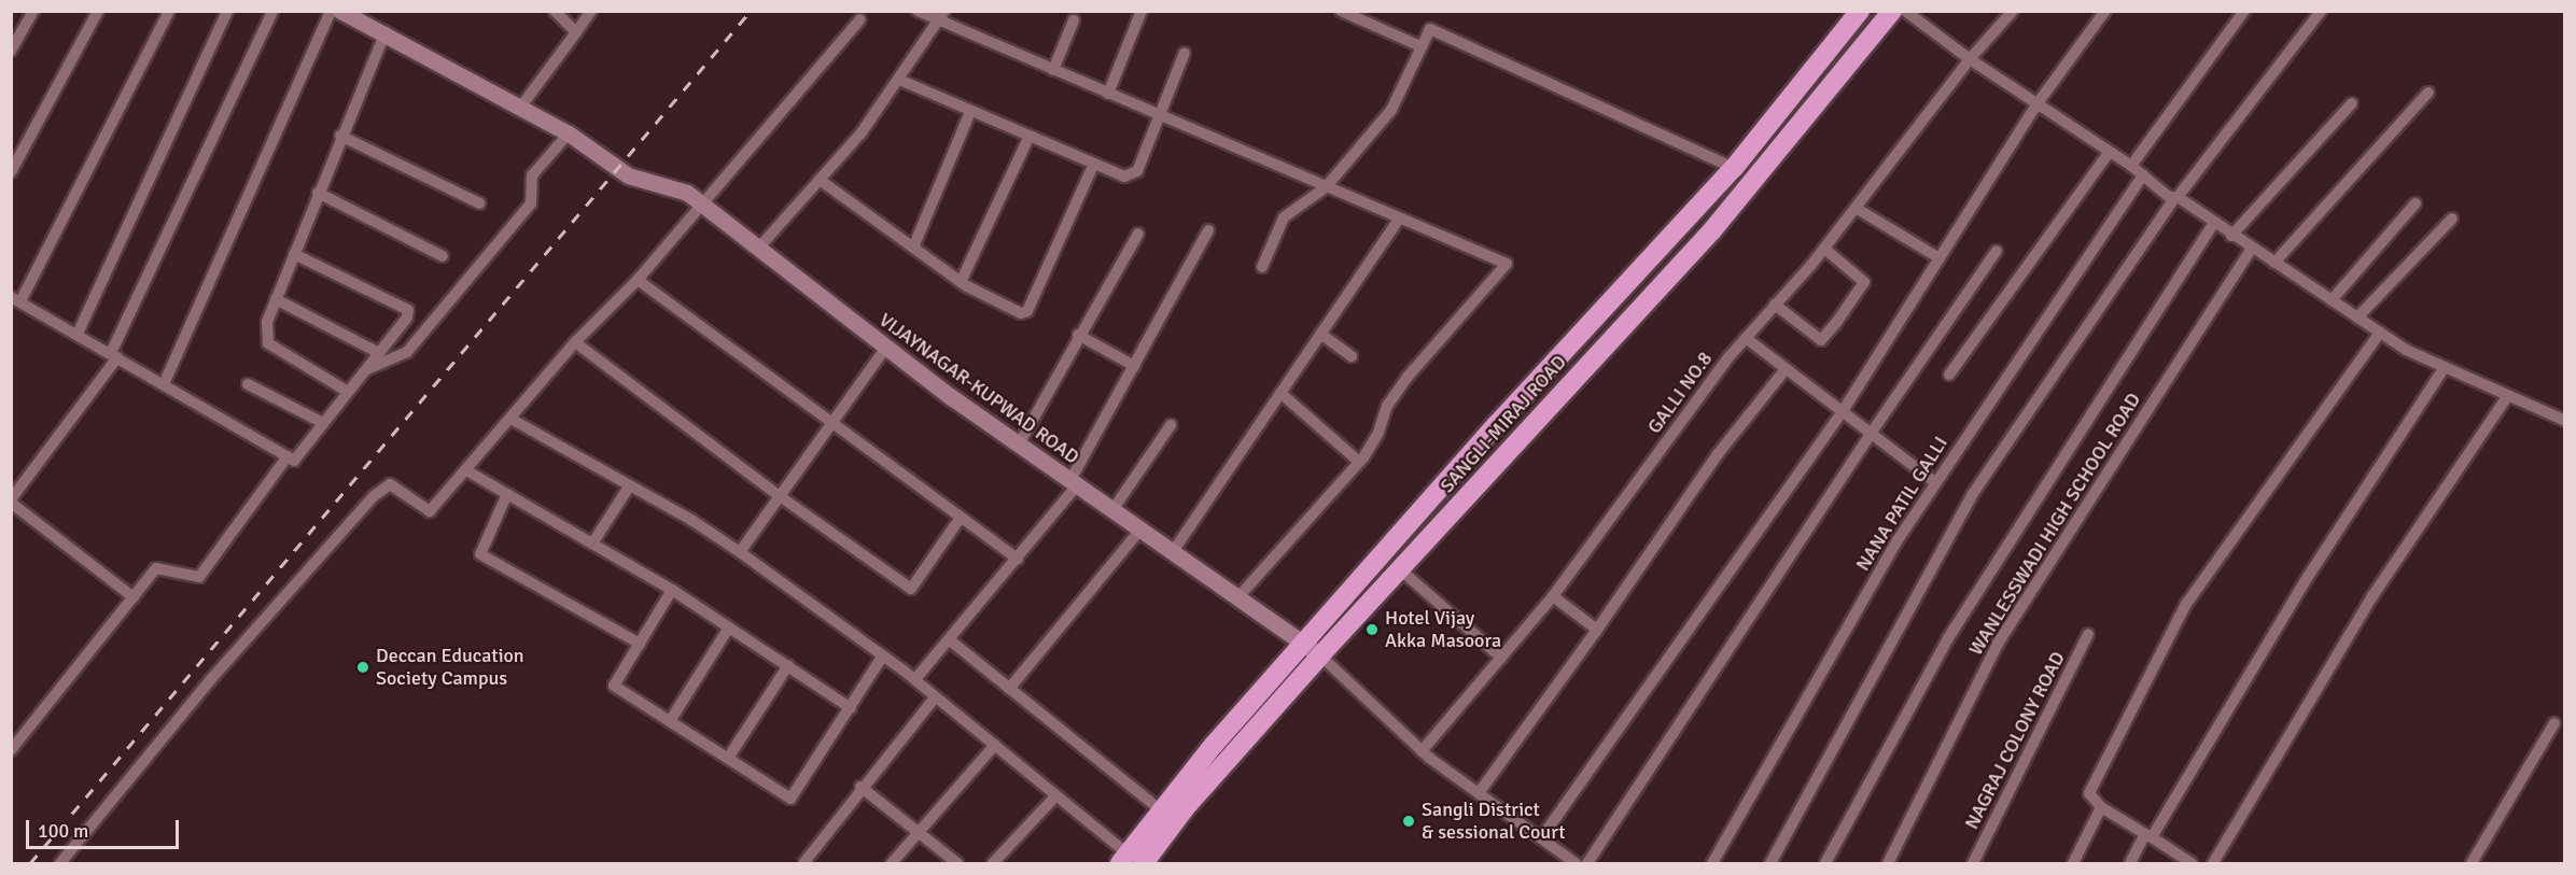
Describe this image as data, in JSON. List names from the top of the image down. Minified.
{"streets":{"highway":["SANGLI-MIRAJ ROAD"],"street":["VIJAYNAGAR-KUPWAD ROAD","GALLI NO.8","NANA PATIL GALLI","WANLESSWADI HIGH SCHOOL ROAD","NAGRAJ COLONY ROAD"]},"crossings":[["VIJAYNAGAR-KUPWAD ROAD","SANGLI-MIRAJ ROAD"]],"places":["Hotel Vijay Akka Masoora","Deccan Education Society Campus","Sangli District & sessional Court"],"scale_bar":"100 m"}
